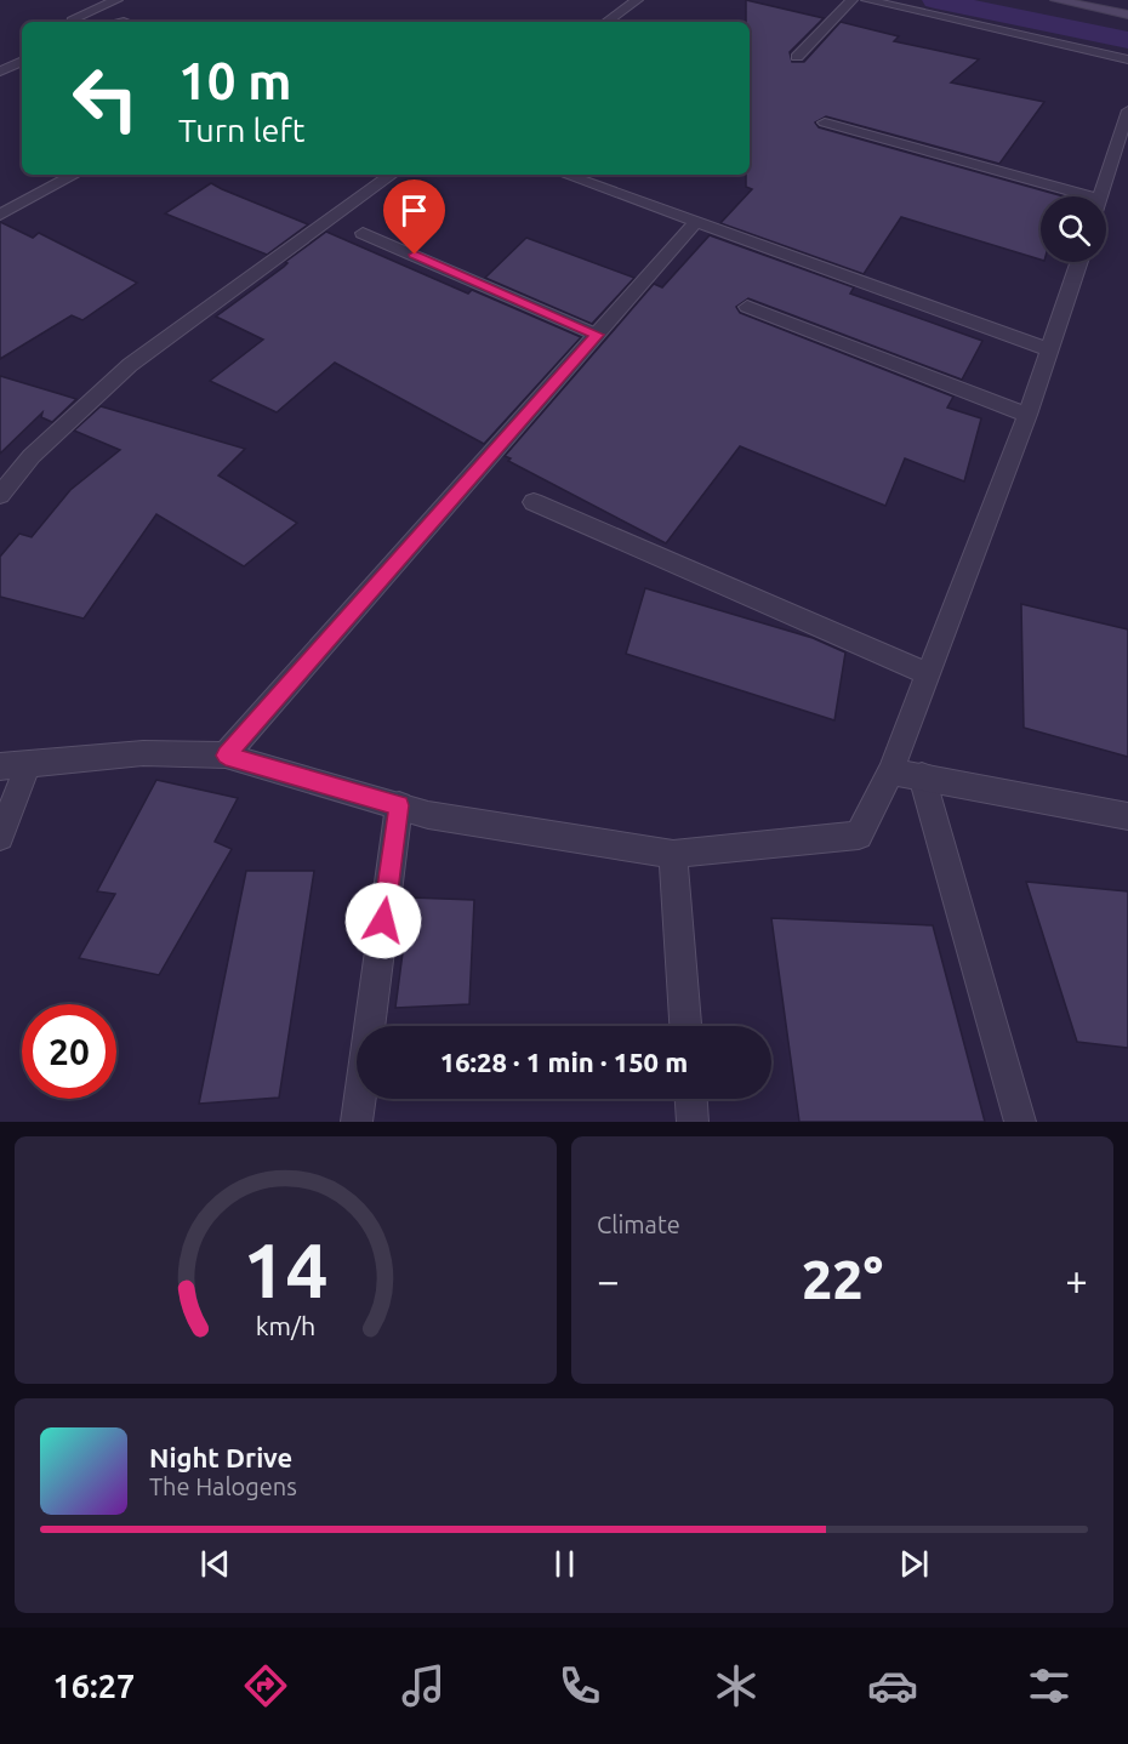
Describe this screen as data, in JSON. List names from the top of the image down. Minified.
{"page":{"turn":["10 m","Turn left"],"limit":"20","trip":"16:28 · 1 min · 150 m","tile":"Climate","heat":["−","22°","+"],"song":["Night Drive","The Halogens"],"tabs":"16:27","gauge":["14","km/h"]}}
